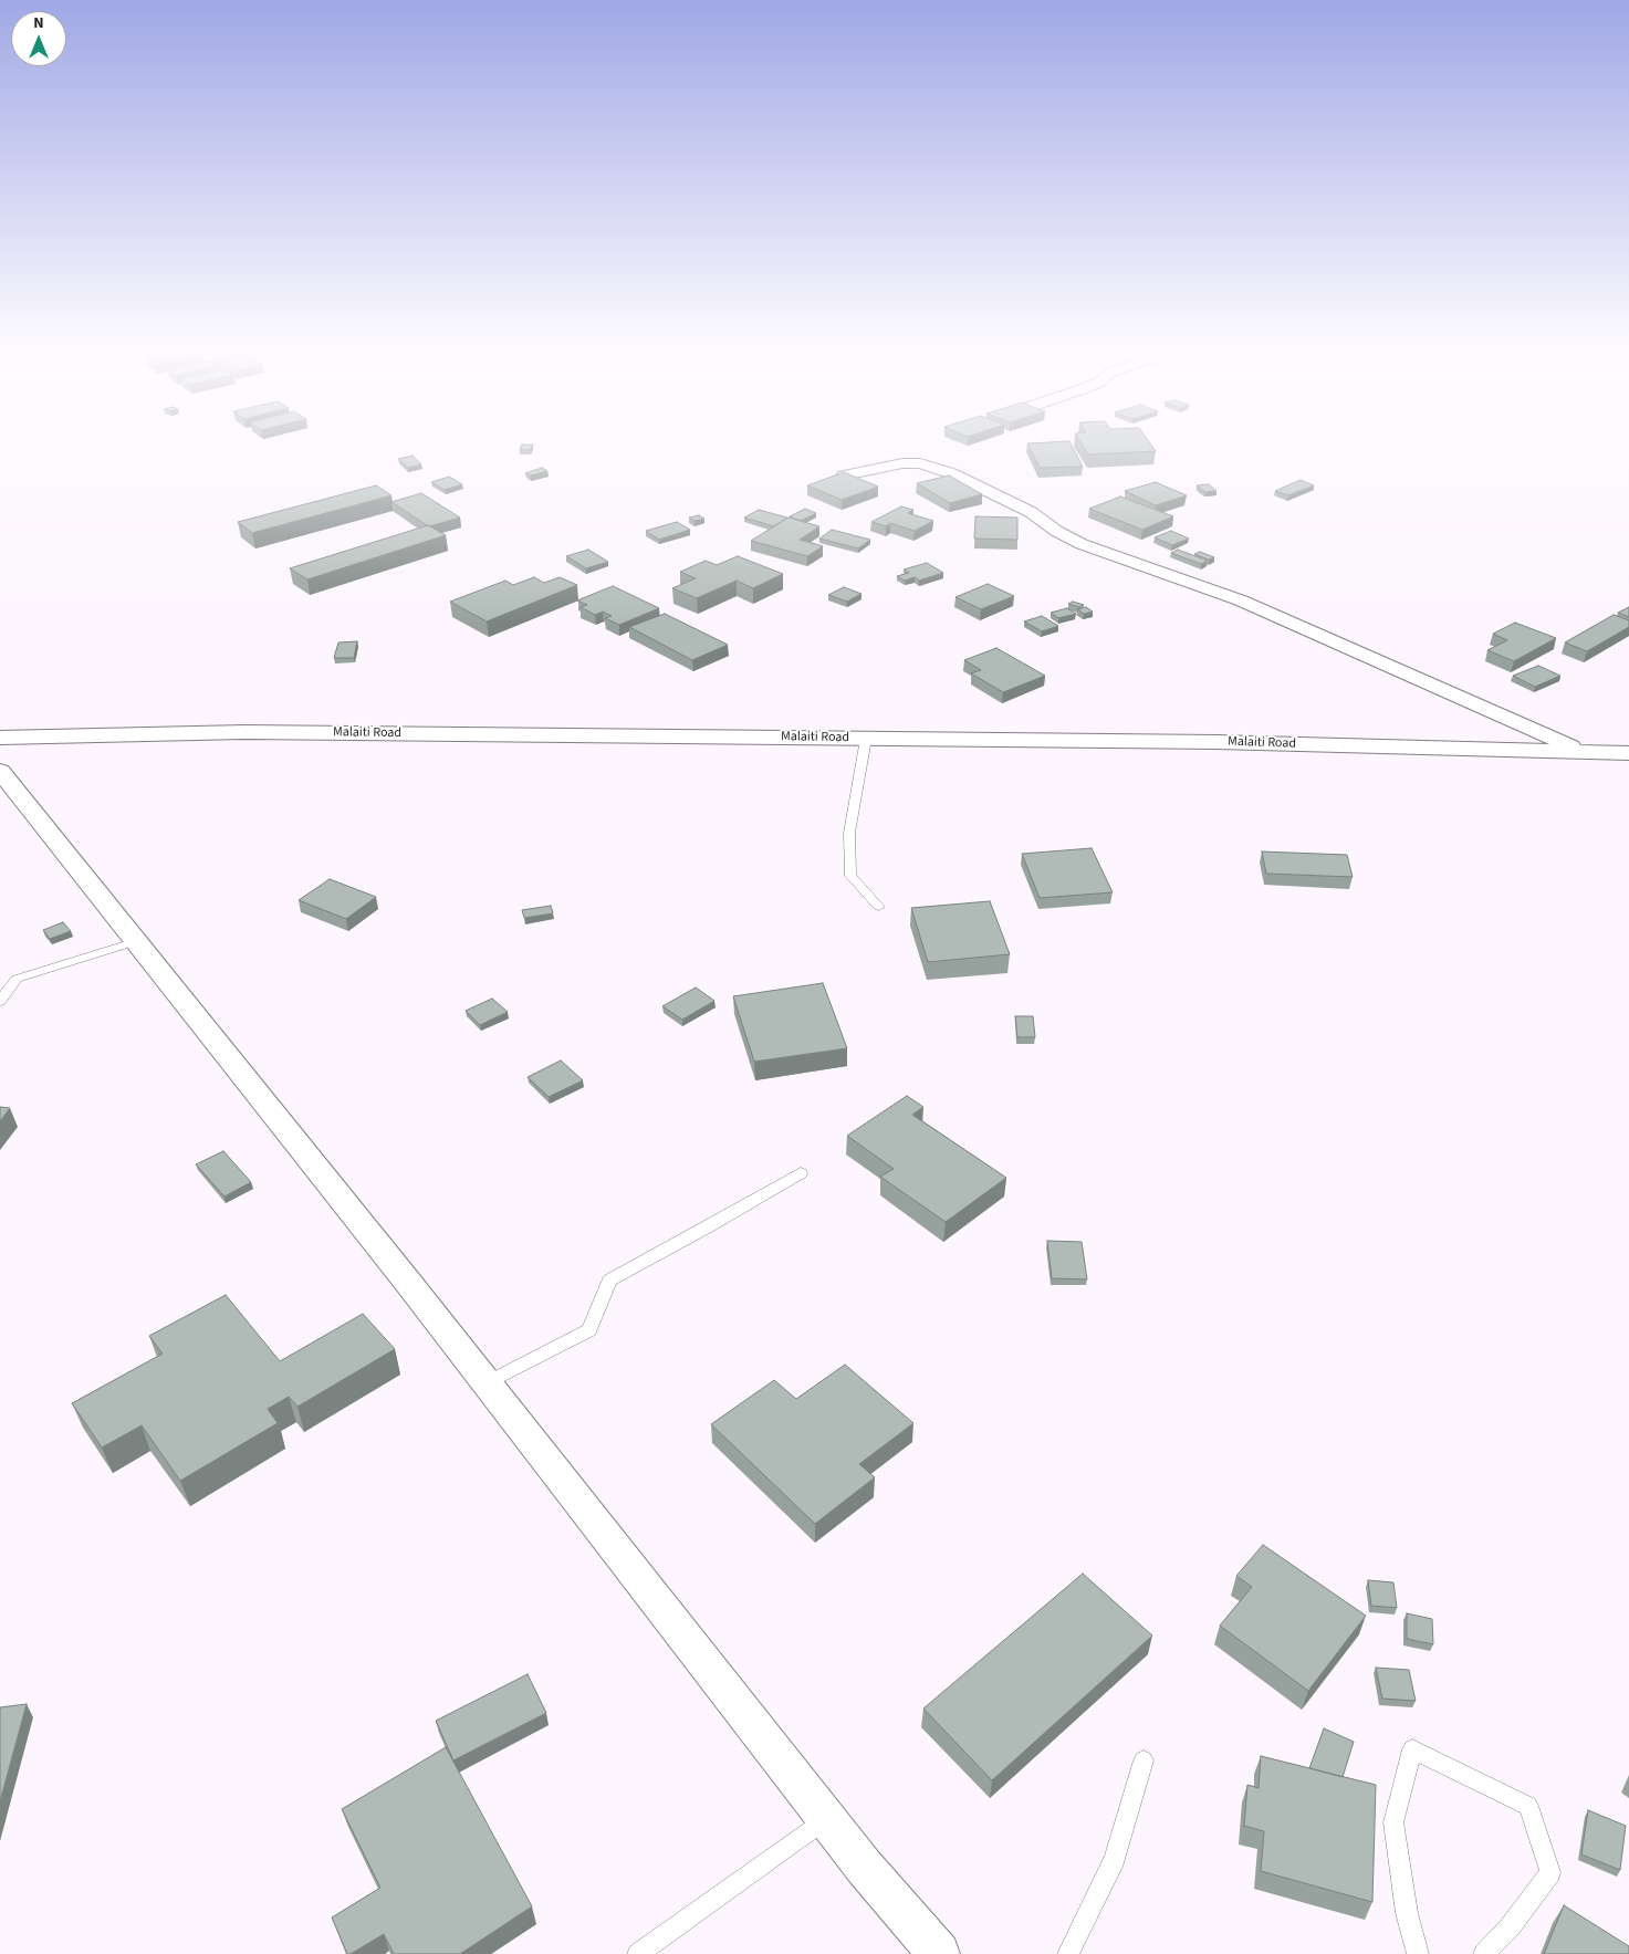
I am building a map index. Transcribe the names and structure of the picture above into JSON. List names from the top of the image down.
{
  "streets": {
    "street": ["Malaiti Road"]
  },
  "north": "top"
}
